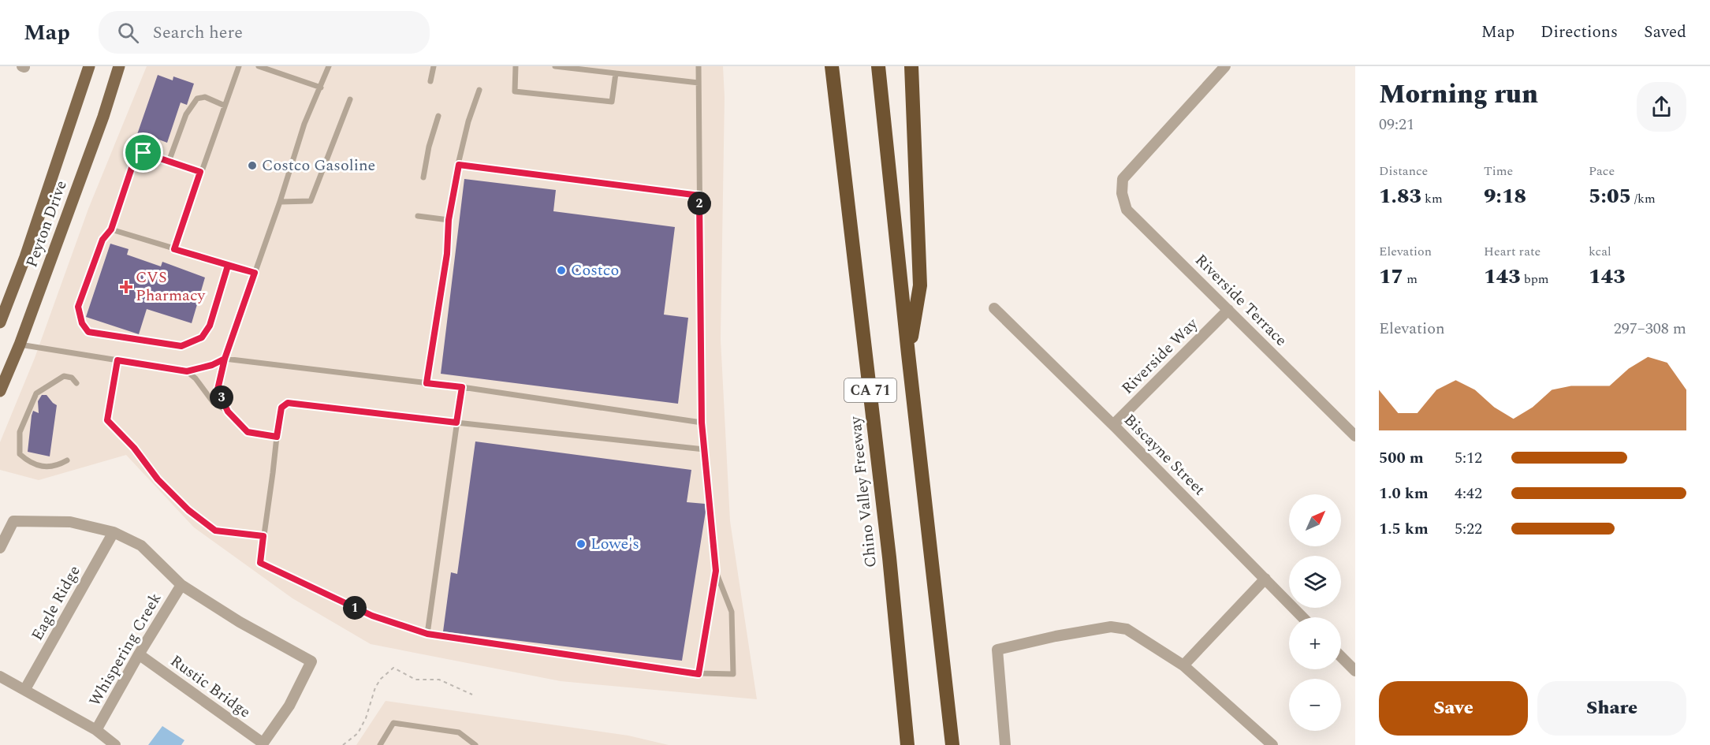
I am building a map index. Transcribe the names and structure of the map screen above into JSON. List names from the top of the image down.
{
  "streets": {
    "highway": ["CA 71", "Chino Valley Freeway"],
    "main road": ["Peyton Drive"],
    "street": [
      "Riverside Terrace",
      "Riverside Way",
      "Biscayne Street",
      "Eagle Ridge",
      "Whispering Creek",
      "Rustic Bridge"
    ]
  },
  "crossings": [
    ["Riverside Terrace", "Riverside Way"],
    ["Riverside Way", "Biscayne Street"],
    ["Whispering Creek", "Rustic Bridge"]
  ],
  "places": {
    "other": ["Costco Gasoline", "Costco", "Lowe's"],
    "health": ["CVS Pharmacy"]
  },
  "north": "top right",
  "page": {
    "header": "Map",
    "search": "Search here",
    "nav": ["Map", "Directions", "Saved"],
    "heading": ["Morning run", "09:21"],
    "stats": [
      ["Distance", "1.83 km"],
      ["Time", "9:18"],
      ["Pace", "5:05 /km"],
      ["Elevation", "17 m"],
      ["Heart rate", "143 bpm"],
      ["kcal", "143"]
    ],
    "pins": ["2", "3", "1"],
    "chart": ["Elevation", "297–308 m"],
    "list": [
      {
        "name": "500 m",
        "note": "5:12"
      },
      {
        "name": "1.0 km",
        "note": "4:42"
      },
      {
        "name": "1.5 km",
        "note": "5:22"
      }
    ],
    "map_buttons": ["+", "−"],
    "buttons": ["Save", "Share"]
  }
}
